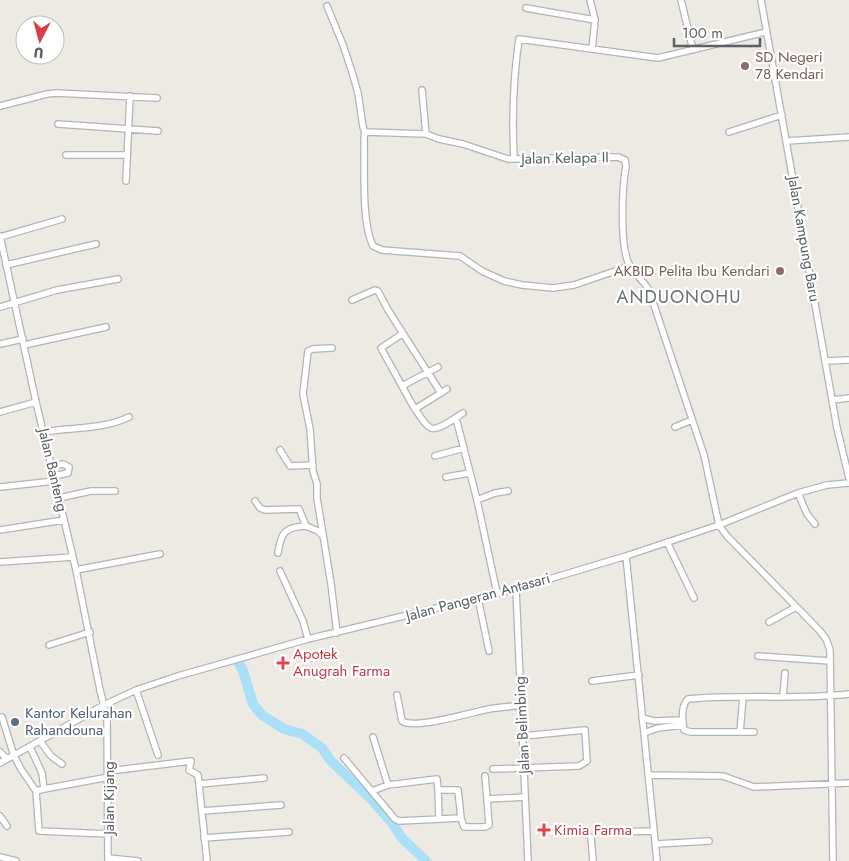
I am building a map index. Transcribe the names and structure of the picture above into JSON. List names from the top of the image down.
{
  "streets": {
    "street": [
      "Jalan Kelapa II",
      "Jalan Kampung Baru",
      "Jalan Banteng",
      "Jalan Pangeran Antasari",
      "Jalan Belimbing",
      "Jalan Kijang"
    ]
  },
  "crossings": [
    ["Jalan Kelapa II", "Jalan Pangeran Antasari"],
    ["Jalan Banteng", "Jalan Pangeran Antasari"],
    ["Jalan Banteng", "Jalan Kijang"],
    ["Jalan Pangeran Antasari", "Jalan Belimbing"],
    ["Jalan Pangeran Antasari", "Jalan Kijang"]
  ],
  "districts": ["ANDUONOHU"],
  "places": {
    "other": ["SD Negeri 78 Kendari", "AKBID Pelita Ibu Kendari", "Kantor Kelurahan Rahandouna"],
    "health": ["Apotek Anugrah Farma", "Kimia Farma"]
  },
  "scale_bar": "100 m",
  "north": "bottom"
}
